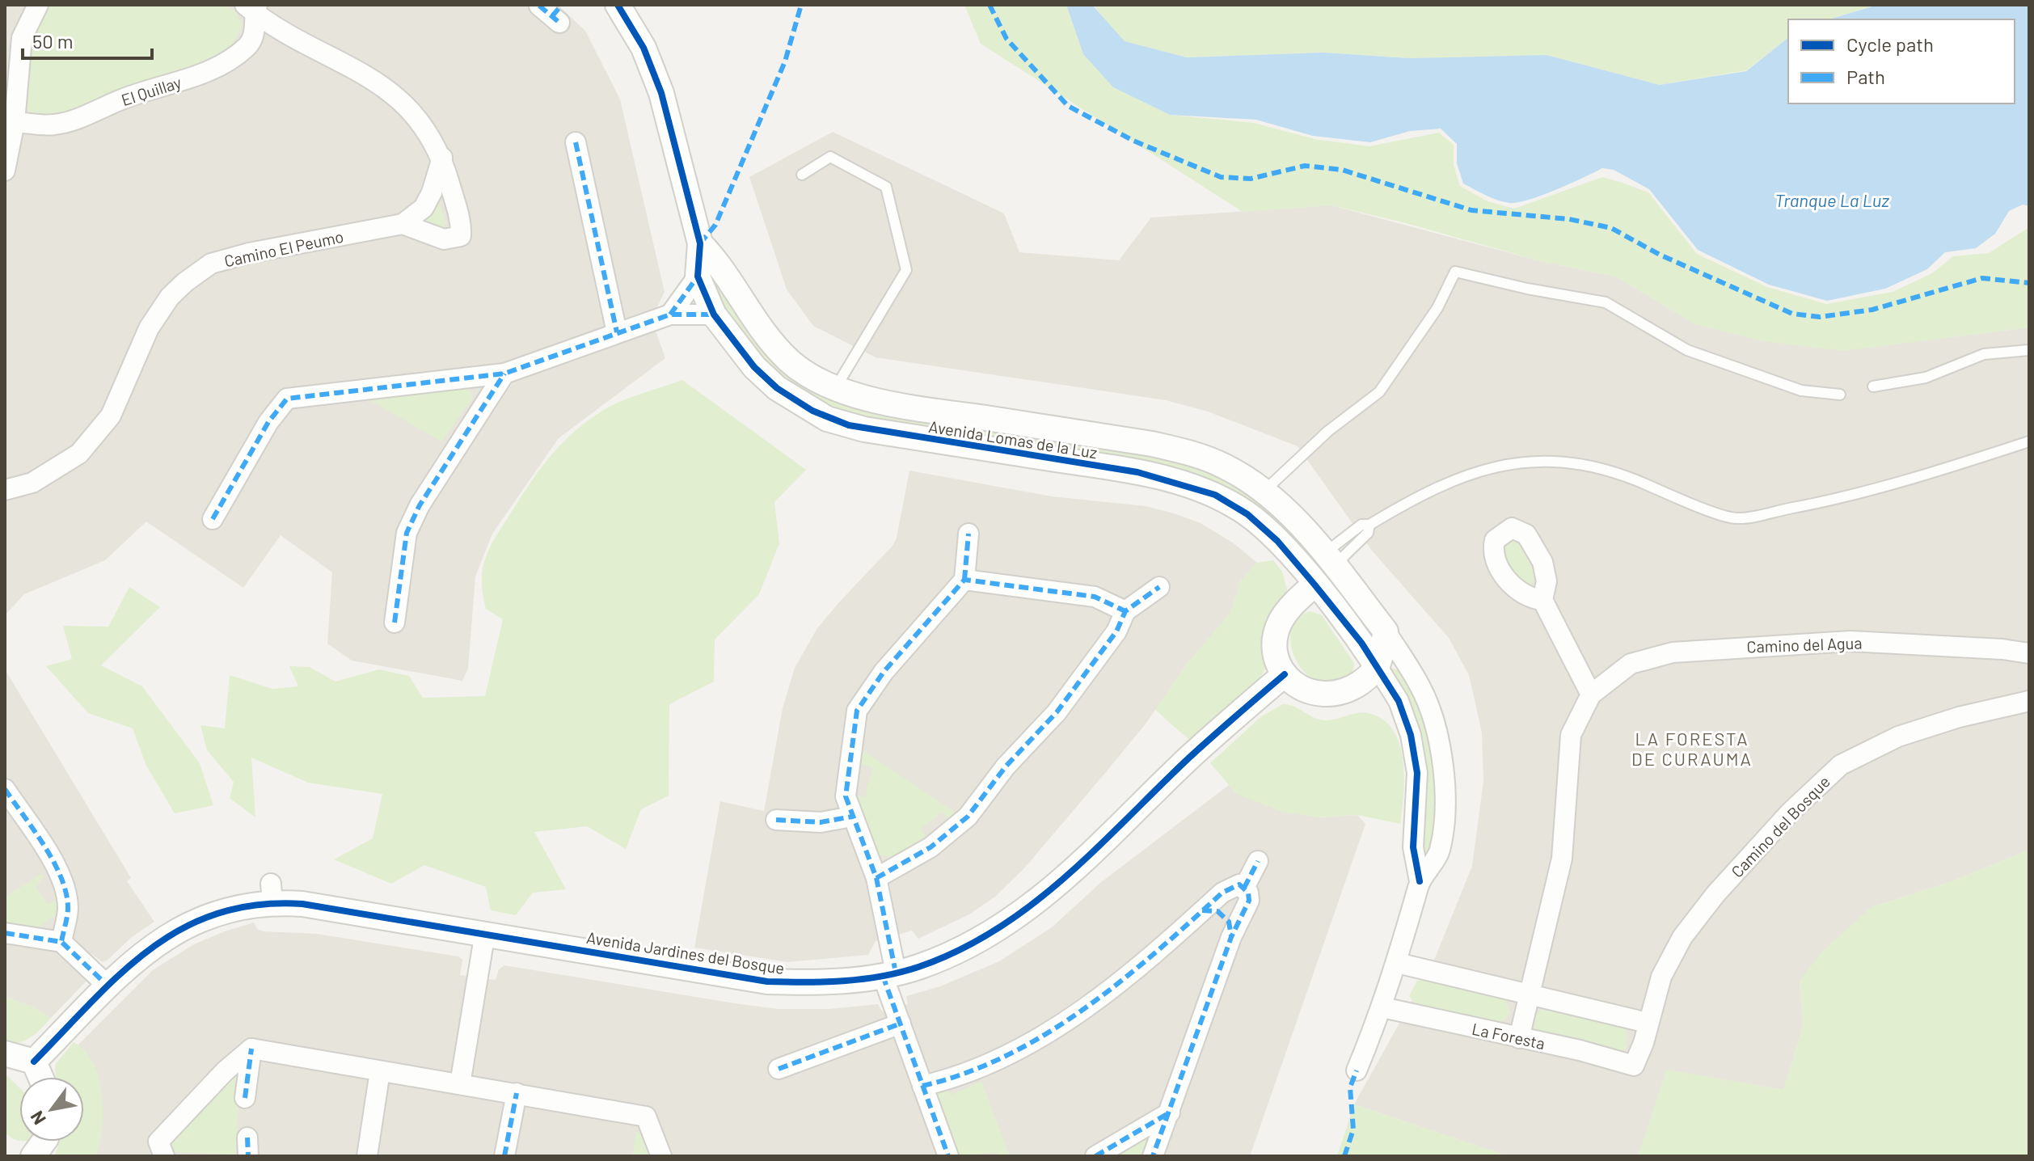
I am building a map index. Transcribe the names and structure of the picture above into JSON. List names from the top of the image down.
{
  "streets": {
    "street": [
      "El Quillay",
      "Camino El Peumo",
      "Avenida Lomas de la Luz",
      "Camino del Agua",
      "Camino del Bosque",
      "Avenida Jardines del Bosque",
      "La Foresta"
    ]
  },
  "crossings": [
    ["Avenida Lomas de la Luz", "La Foresta"],
    ["Camino del Agua", "La Foresta"],
    ["Camino del Bosque", "La Foresta"]
  ],
  "districts": ["LA FORESTA DE CURAUMA"],
  "water": ["Tranque La Luz"],
  "legend": ["Cycle path", "Path"],
  "scale_bar": "50 m",
  "north": "bottom left"
}
